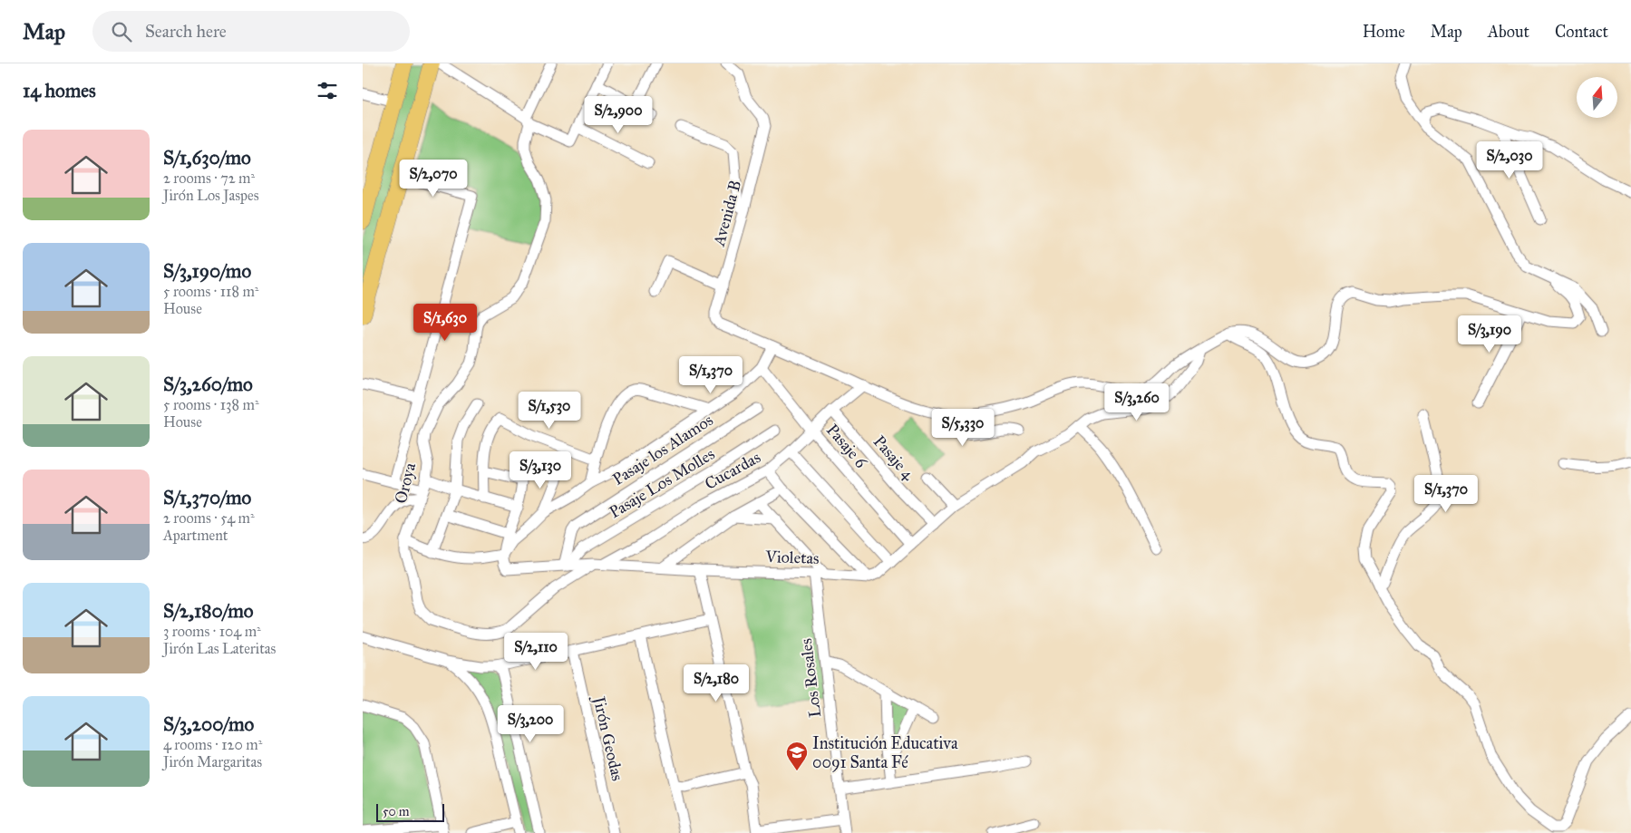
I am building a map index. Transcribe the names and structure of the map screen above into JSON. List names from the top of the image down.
{
  "streets": {
    "street": [
      "Avenida B",
      "Pasaje 6",
      "Pasaje los Alamos",
      "Pasaje 4",
      "Cucardas",
      "Oroya",
      "Pasaje Los Molles",
      "Violetas",
      "Los Rosales",
      "Jirón Geodas"
    ]
  },
  "crossings": [
    ["Pasaje 6", "Cucardas"],
    ["Pasaje los Alamos", "Pasaje Los Molles"],
    ["Pasaje los Alamos", "Violetas"],
    ["Pasaje 4", "Cucardas"],
    ["Cucardas", "Oroya"],
    ["Cucardas", "Violetas"],
    ["Oroya", "Violetas"],
    ["Pasaje Los Molles", "Violetas"],
    ["Violetas", "Los Rosales"]
  ],
  "places": {
    "school or university": ["Institución Educativa 0091 Santa Fé"]
  },
  "scale_bar": "50 m",
  "north": "top",
  "page": {
    "header": "Map",
    "search": "Search here",
    "nav": [
      "Home",
      "Map",
      "About",
      "Contact"
    ],
    "heading": "14 homes",
    "price": [
      "S/2,900",
      "S/2,030",
      "S/2,070",
      "S/1,630",
      "S/3,190",
      "S/1,370",
      "S/3,260",
      "S/1,530",
      "S/5,330",
      "S/3,130",
      "S/1,370",
      "S/2,110",
      "S/2,180",
      "S/3,200"
    ],
    "list": [
      {
        "name": "S/1,630/mo",
        "note": "2 rooms · 72 m² · Jirón Los Jaspes"
      },
      {
        "name": "S/3,190/mo",
        "note": "5 rooms · 118 m² · House"
      },
      {
        "name": "S/3,260/mo",
        "note": "5 rooms · 138 m² · House"
      },
      {
        "name": "S/1,370/mo",
        "note": "2 rooms · 54 m² · Apartment"
      },
      {
        "name": "S/2,180/mo",
        "note": "3 rooms · 104 m² · Jirón Las Lateritas"
      },
      {
        "name": "S/3,200/mo",
        "note": "4 rooms · 120 m² · Jirón Margaritas"
      }
    ],
    "scale": "50 m"
  }
}
